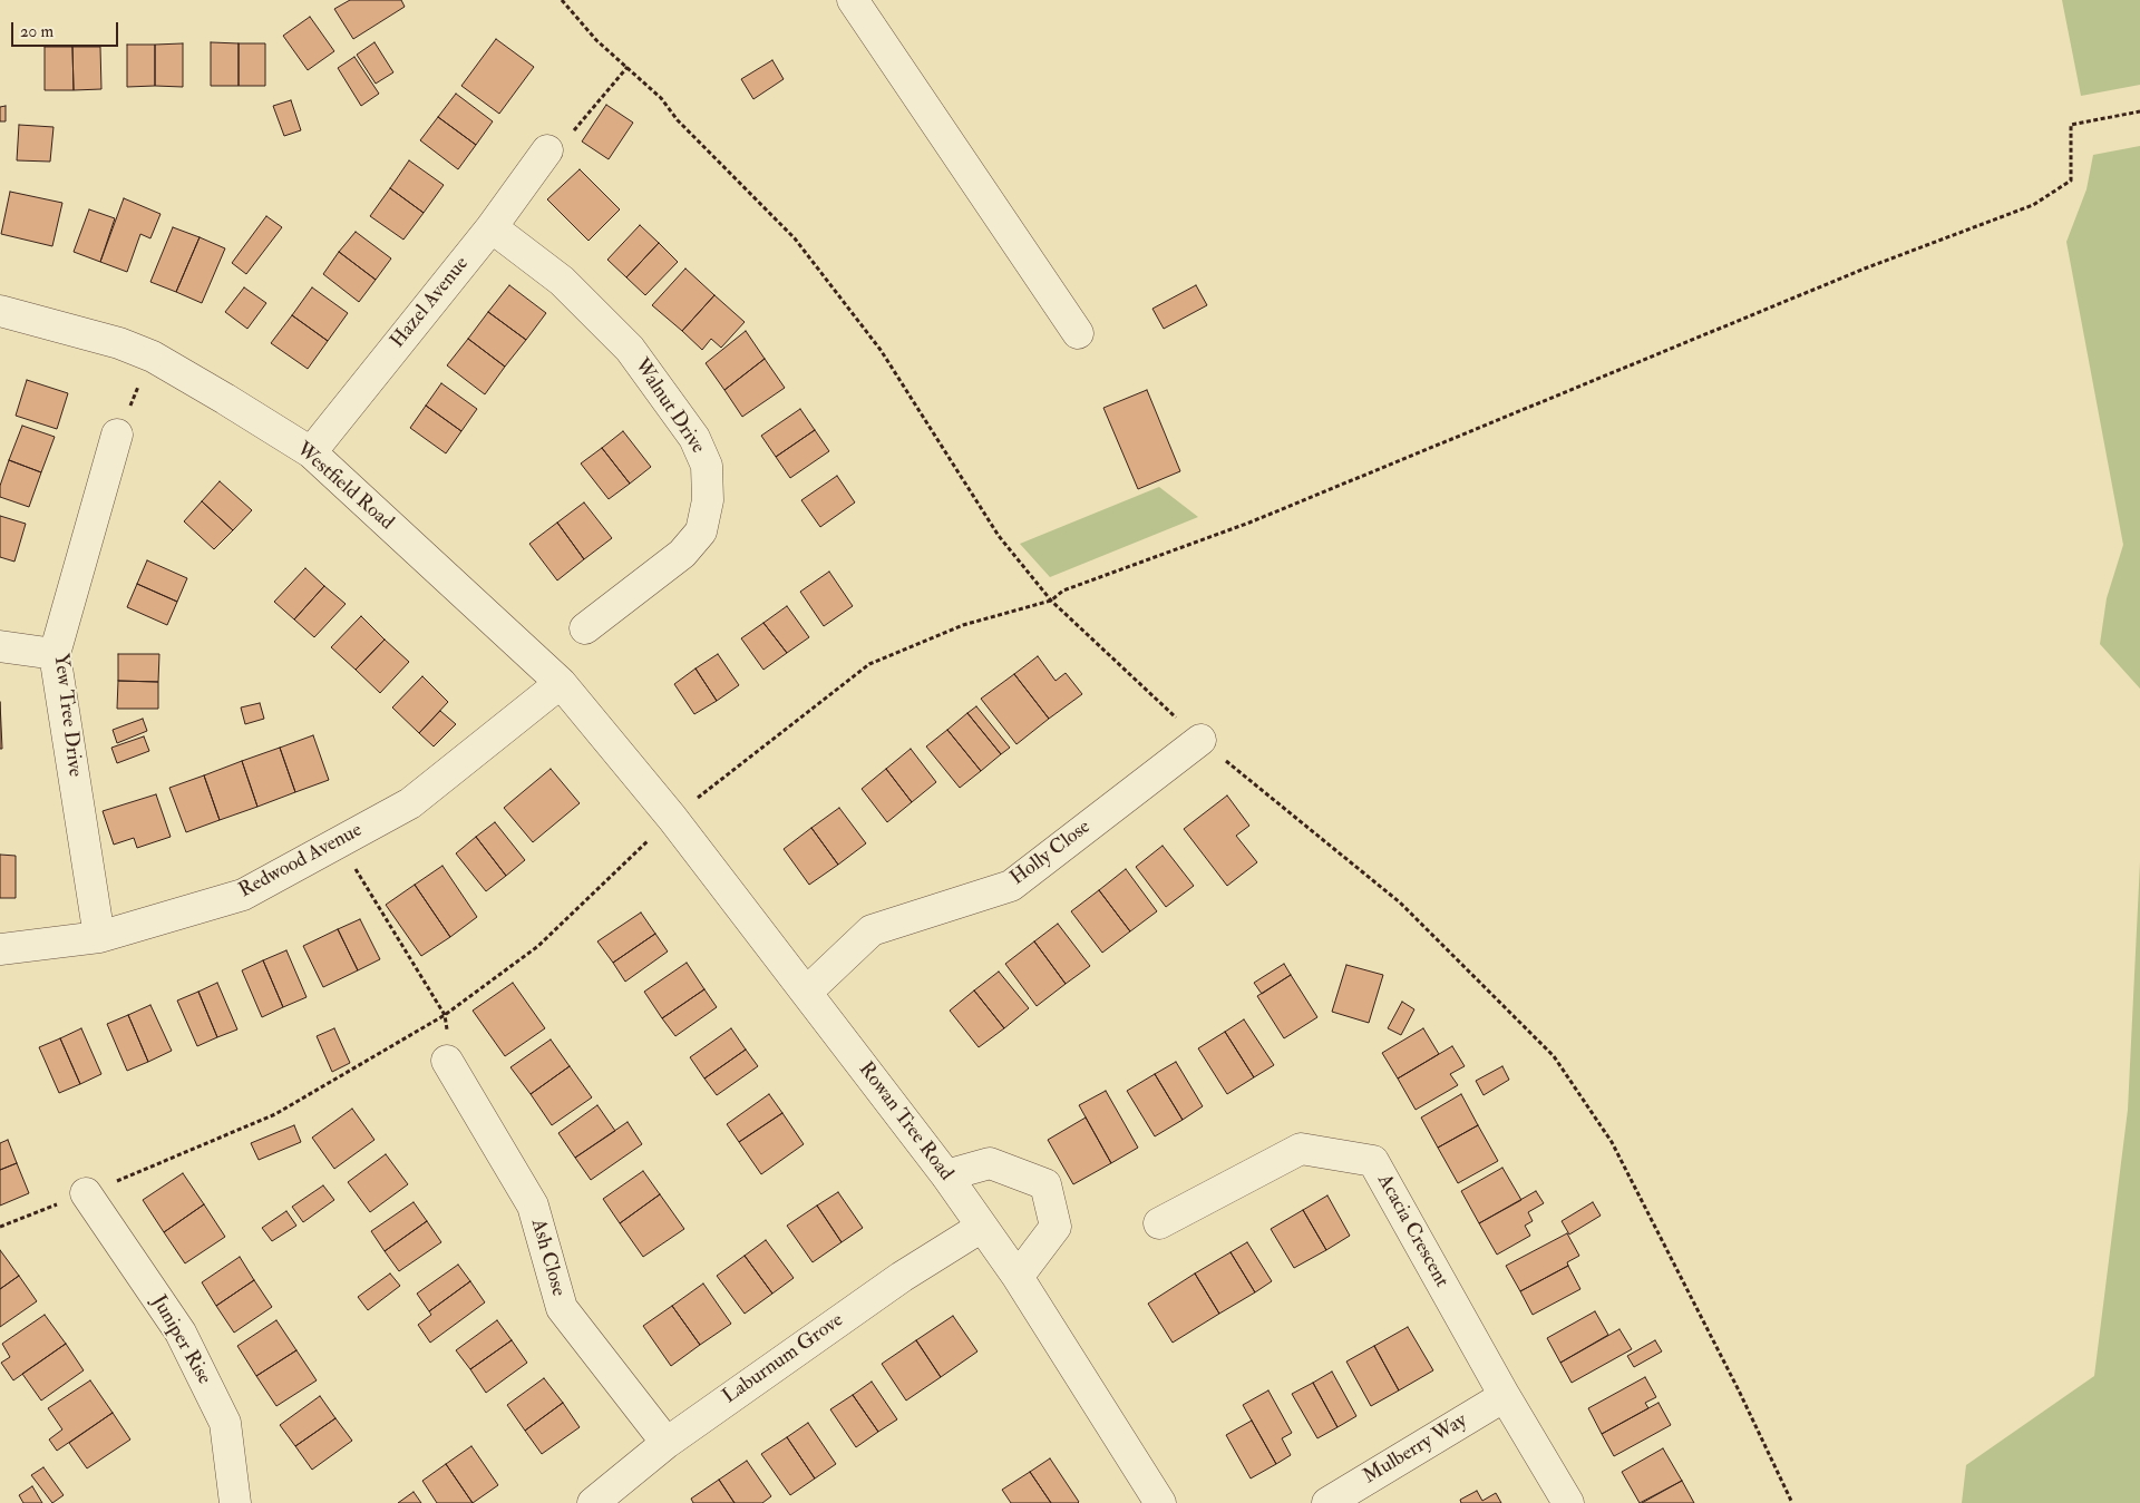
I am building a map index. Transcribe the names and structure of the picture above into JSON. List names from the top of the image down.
{
  "streets": {
    "street": [
      "Hazel Avenue",
      "Walnut Drive",
      "Westfield Road",
      "Yew Tree Drive",
      "Holly Close",
      "Redwood Avenue",
      "Rowan Tree Road",
      "Acacia Crescent",
      "Ash Close",
      "Juniper Rise",
      "Laburnum Grove",
      "Mulberry Way"
    ]
  },
  "crossings": [
    ["Hazel Avenue", "Walnut Drive"],
    ["Hazel Avenue", "Westfield Road"],
    ["Westfield Road", "Redwood Avenue"],
    ["Westfield Road", "Rowan Tree Road"],
    ["Yew Tree Drive", "Redwood Avenue"],
    ["Holly Close", "Rowan Tree Road"],
    ["Rowan Tree Road", "Laburnum Grove"],
    ["Acacia Crescent", "Mulberry Way"],
    ["Ash Close", "Laburnum Grove"]
  ],
  "scale_bar": "20 m"
}
